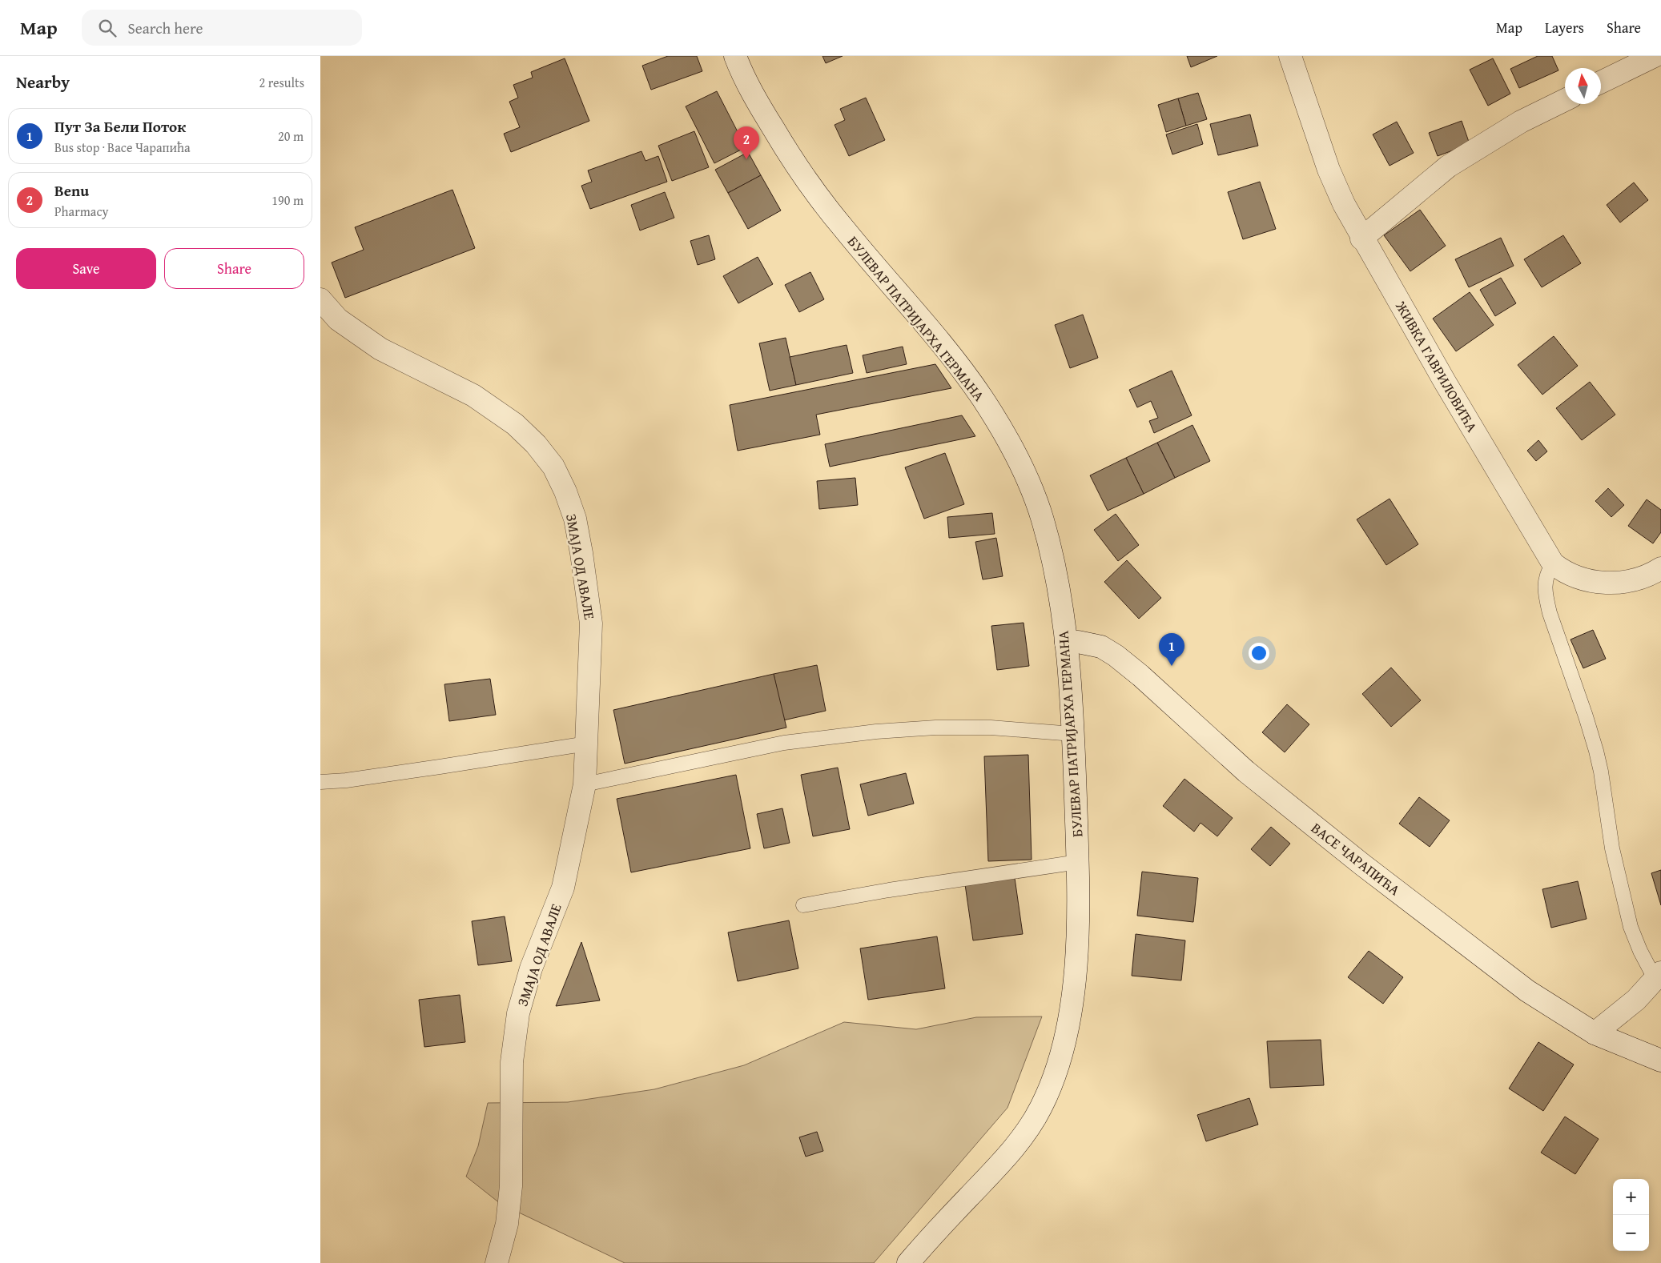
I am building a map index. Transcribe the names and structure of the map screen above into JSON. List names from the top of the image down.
{
  "streets": {
    "street": [
      "БУЛЕВАР ПАТРИЈАРХА ГЕРМАНА",
      "ЖИВКА ГАВРИЛОВИЋА",
      "ЗМАЈА ОД АВАЛЕ",
      "ВАСЕ ЧАРАПИЋА"
    ]
  },
  "crossings": [
    ["БУЛЕВАР ПАТРИЈАРХА ГЕРМАНА", "ВАСЕ ЧАРАПИЋА"]
  ],
  "north": "top",
  "page": {
    "header": "Map",
    "search": "Search here",
    "nav": ["Map", "Layers", "Share"],
    "heading": ["Nearby", "2 results"],
    "list": [
      {
        "mark": "1",
        "name": "Пут За Бели Поток",
        "note": "Bus stop · Васе Чарапића",
        "value": "20 m"
      },
      {
        "mark": "2",
        "name": "Benu",
        "note": "Pharmacy",
        "value": "190 m"
      }
    ],
    "pins": ["2", "1"],
    "buttons": ["Save", "Share"],
    "map_buttons": ["+", "−"]
  }
}
